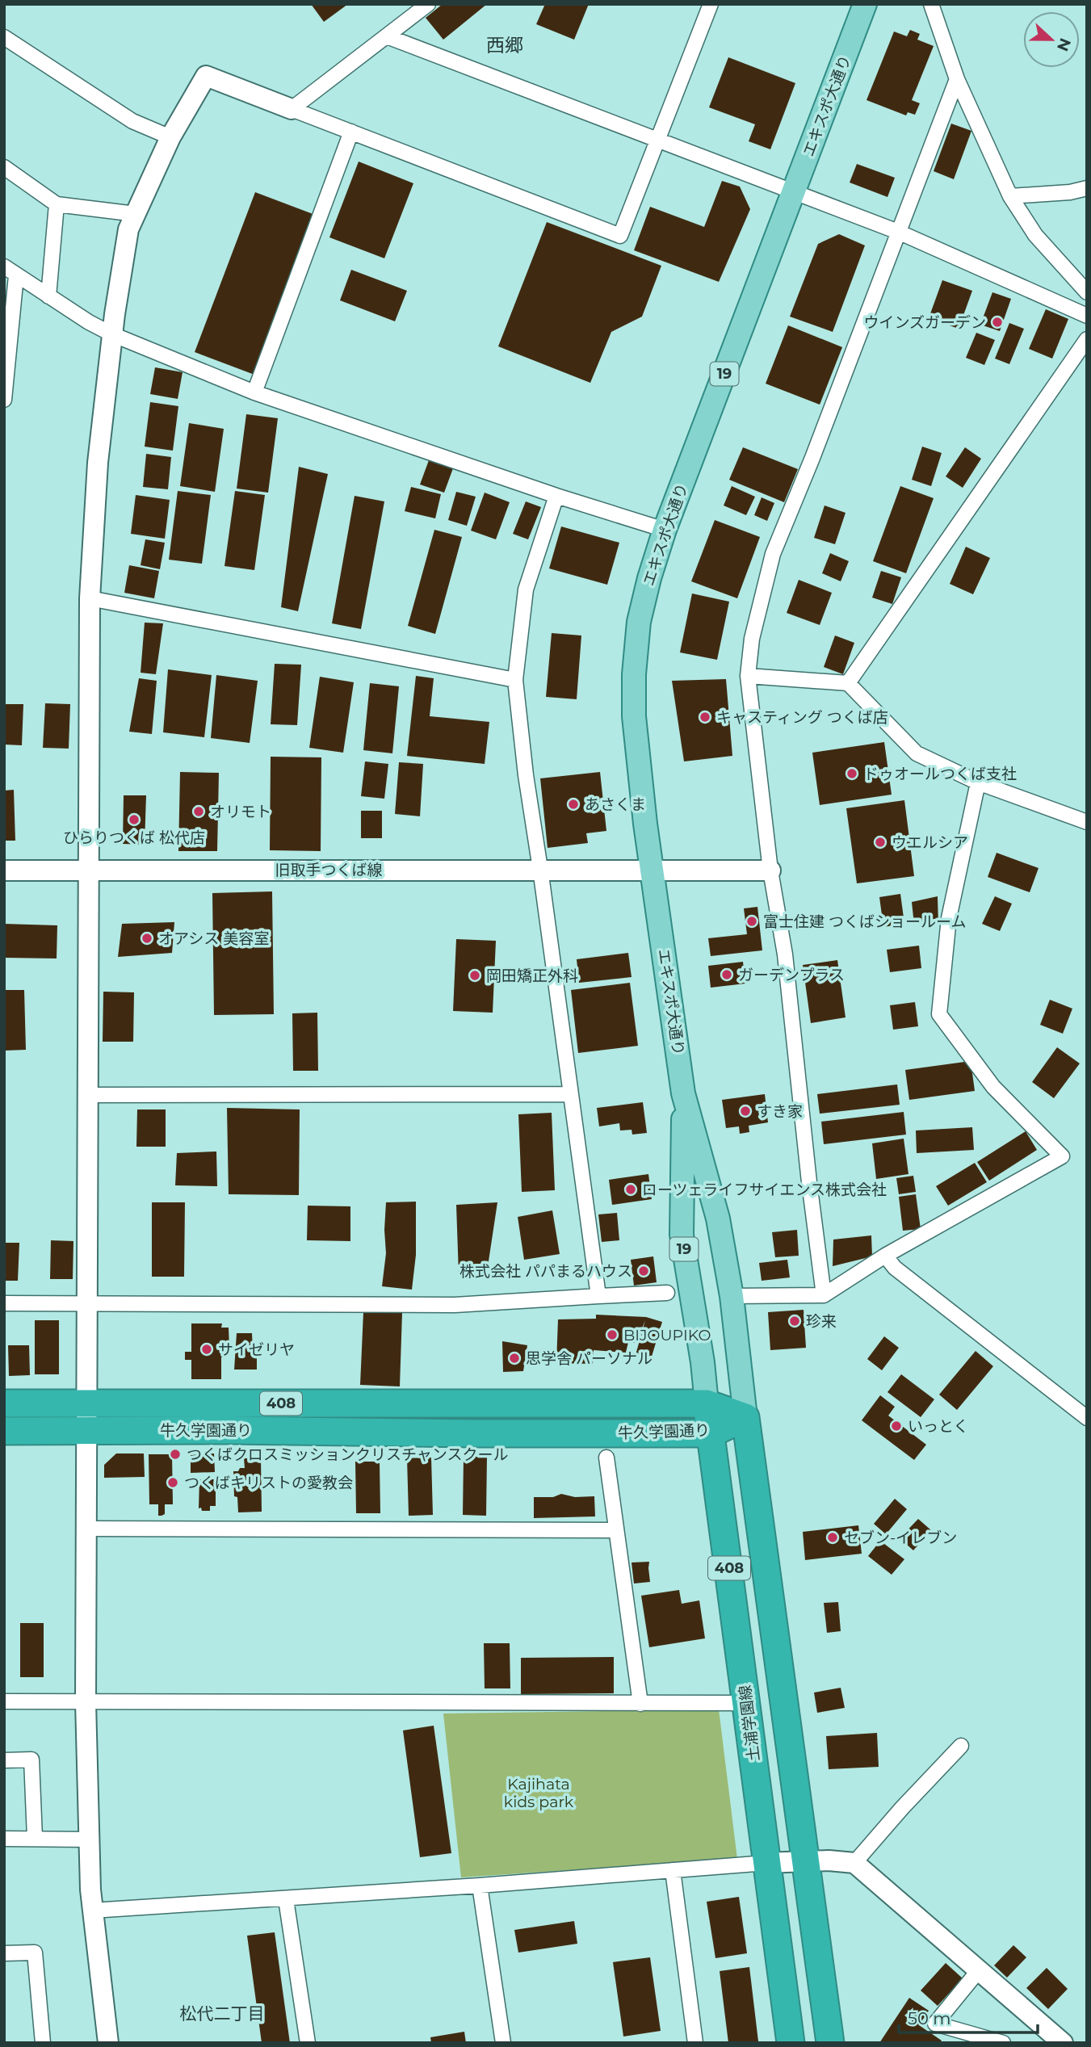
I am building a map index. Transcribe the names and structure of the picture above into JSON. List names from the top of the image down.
{
  "streets": {
    "highway": ["408", "牛久学園通り", "土浦学園線"],
    "main road": ["エキスポ大通り", "19"],
    "street": ["旧取手つくば線"]
  },
  "crossings": [
    ["エキスポ大通り", "旧取手つくば線"],
    ["エキスポ大通り", "408"],
    ["エキスポ大通り", "牛久学園通り"],
    ["エキスポ大通り", "土浦学園線"],
    ["408", "牛久学園通り"],
    ["牛久学園通り", "土浦学園線"]
  ],
  "districts": ["西郷", "松代二丁目"],
  "parks": ["Kajihata kids park"],
  "places": [
    "ウインズガーデン",
    "キャスティング つくば店",
    "ドゥオールつくば支社",
    "あさくま",
    "オリモト",
    "ひらりつくば 松代店",
    "ウエルシア",
    "富士住建 つくばショールーム",
    "オアシス 美容室",
    "ガーデンプラス",
    "岡田矯正外科",
    "すき家",
    "ローツェライフサイエンス株式会社",
    "株式会社 パパまるハウス",
    "珍来",
    "BIJOUPIKO",
    "サイゼリヤ",
    "思学舎 パーソナル",
    "いっとく",
    "つくばクロスミッションクリスチャンスクール",
    "つくばキリストの愛教会",
    "セブン-イレブン"
  ],
  "scale_bar": "50 m",
  "north": "right"
}
